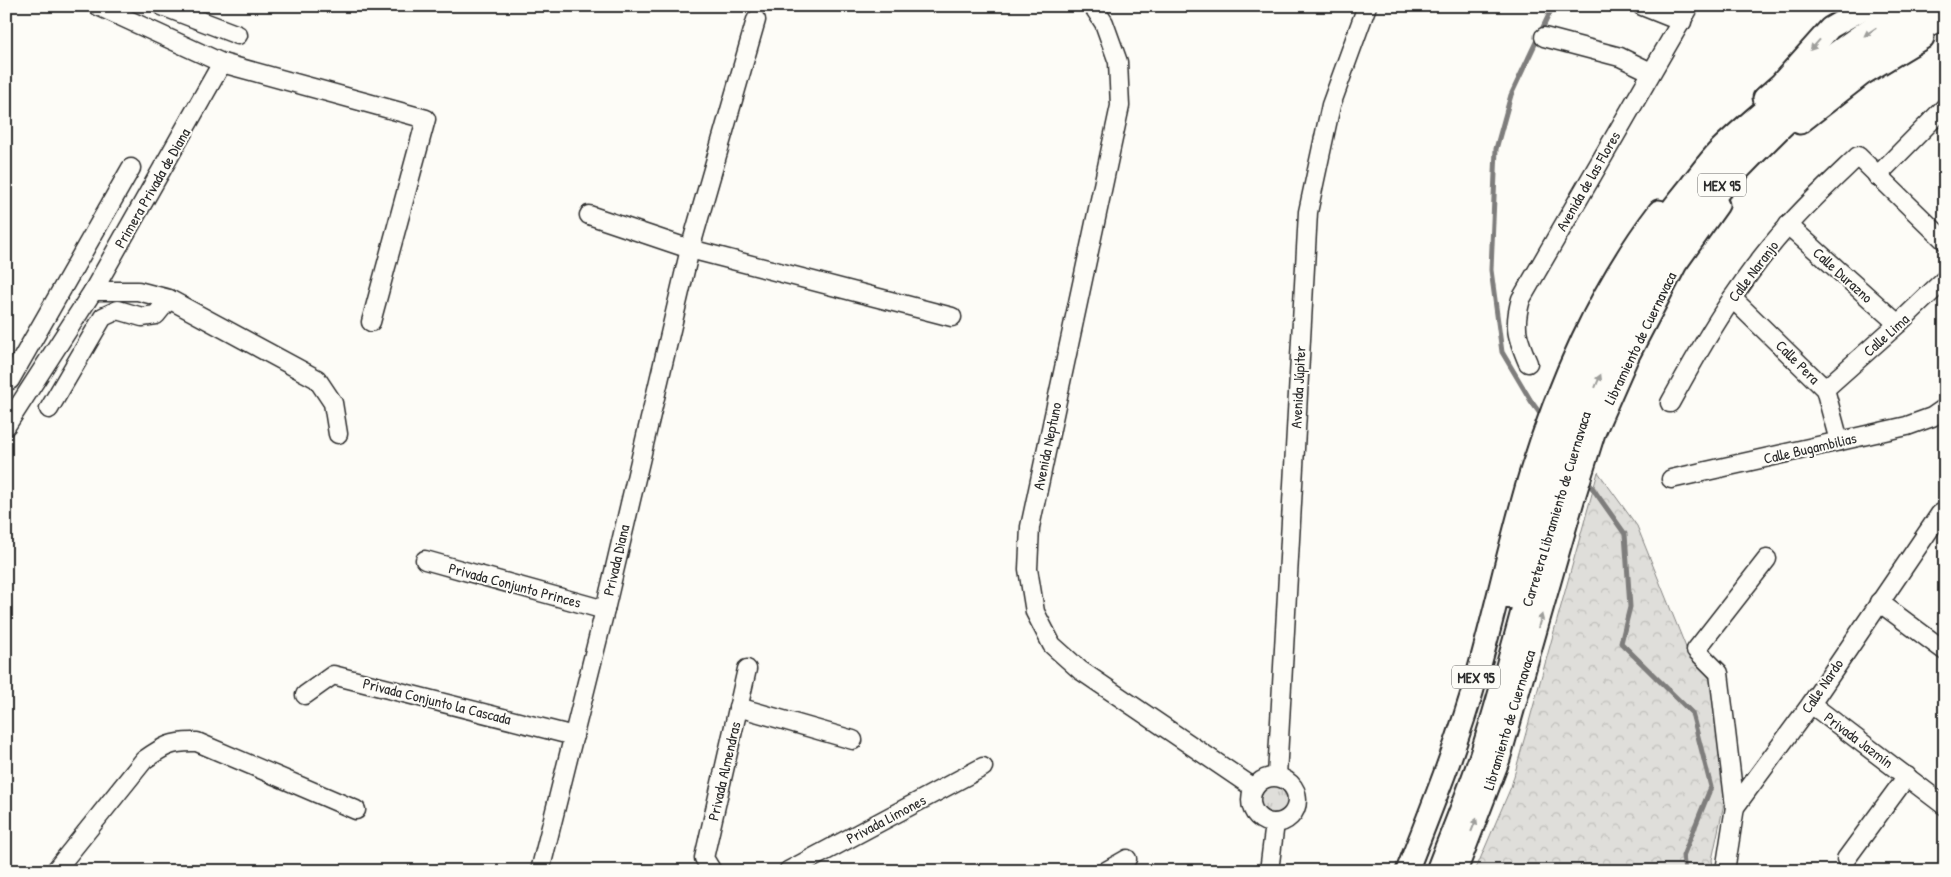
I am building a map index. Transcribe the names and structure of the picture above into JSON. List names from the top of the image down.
{
  "streets": {
    "highway": ["MEX 95", "Carretera Libramiento de Cuernavaca"],
    "main road": ["Libramiento de Cuernavaca"],
    "street": [
      "Avenida de las Flores",
      "Primera Privada de Diana",
      "Calle Naranjo",
      "Calle Durazno",
      "Calle Lima",
      "Calle Pera",
      "Avenida Júpiter",
      "Avenida Neptuno",
      "Calle Bugambilias",
      "Privada Diana",
      "Privada Conjunto Princes",
      "Calle Nardo",
      "Privada Conjunto la Cascada",
      "Privada Jazmín",
      "Privada Almendras",
      "Privada Limones"
    ]
  },
  "crossings": [
    ["MEX 95", "Libramiento de Cuernavaca"],
    ["MEX 95", "Carretera Libramiento de Cuernavaca"],
    ["Calle Naranjo", "Calle Durazno"],
    ["Calle Naranjo", "Calle Pera"],
    ["Calle Durazno", "Calle Lima"],
    ["Calle Lima", "Calle Pera"],
    ["Libramiento de Cuernavaca", "Carretera Libramiento de Cuernavaca"],
    ["Calle Pera", "Calle Bugambilias"],
    ["Avenida Júpiter", "Avenida Neptuno"],
    ["Privada Diana", "Privada Conjunto Princes"],
    ["Privada Diana", "Privada Conjunto la Cascada"],
    ["Calle Nardo", "Privada Jazmín"]
  ]
}
